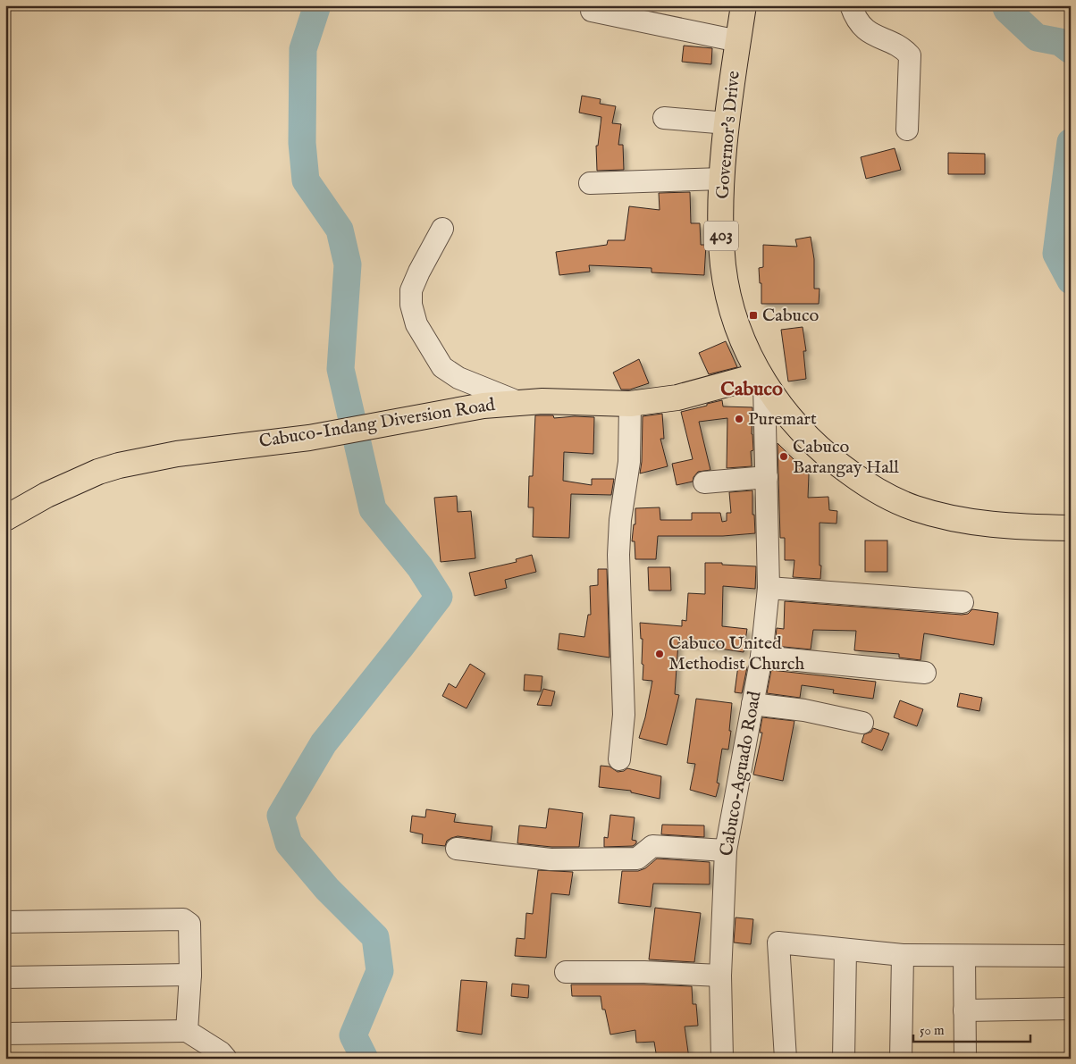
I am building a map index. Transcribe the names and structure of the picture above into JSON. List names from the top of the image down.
{
  "streets": {
    "main road": ["Governor's Drive", "403", "Cabuco-Indang Diversion Road"],
    "street": ["Cabuco-Aguado Road"]
  },
  "crossings": [
    ["Governor's Drive", "Cabuco-Indang Diversion Road"],
    ["Governor's Drive", "Cabuco-Aguado Road"],
    ["Cabuco-Indang Diversion Road", "Cabuco-Aguado Road"]
  ],
  "districts": ["Cabuco"],
  "places": {
    "transit": ["Cabuco"],
    "other": ["Puremart", "Cabuco Barangay Hall", "Cabuco United Methodist Church"]
  },
  "scale_bar": "50 m"
}
